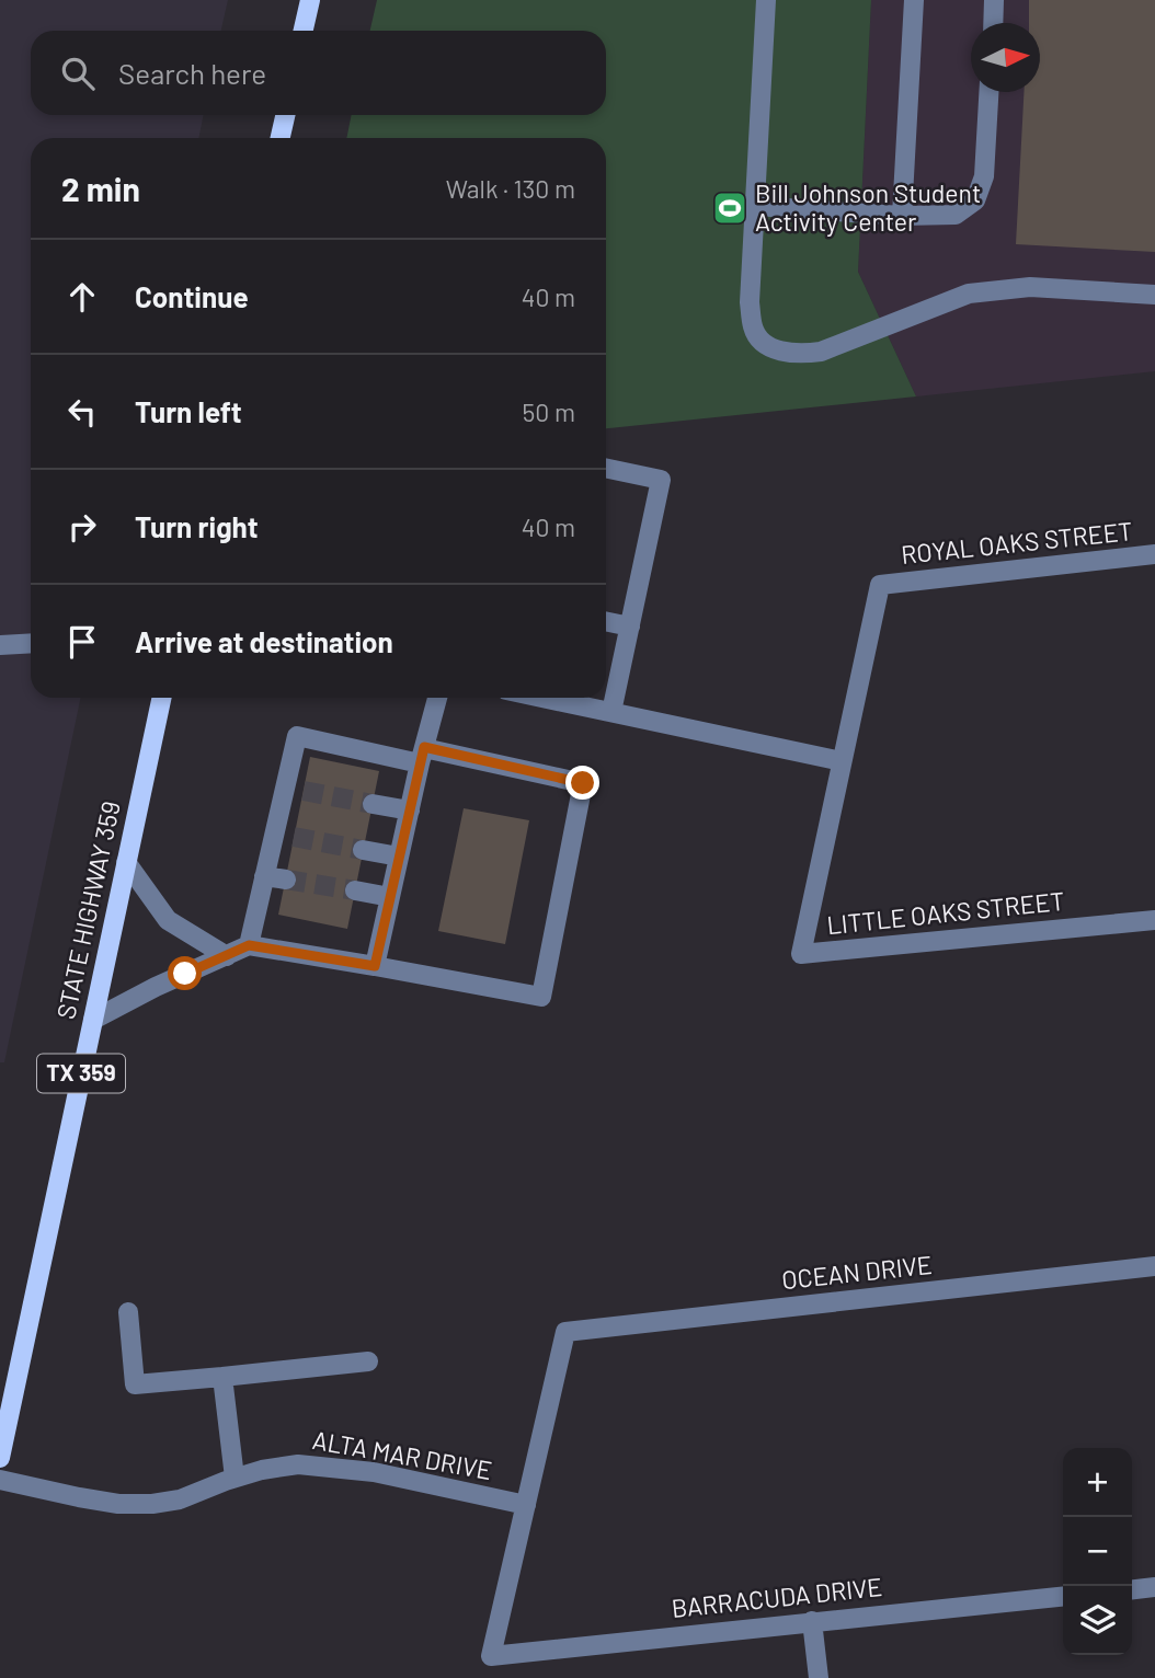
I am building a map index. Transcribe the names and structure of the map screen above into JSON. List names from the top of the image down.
{
  "streets": {
    "main road": ["STATE HIGHWAY 359", "TX 359"],
    "street": [
      "ROYAL OAKS STREET",
      "LITTLE OAKS STREET",
      "OCEAN DRIVE",
      "ALTA MAR DRIVE",
      "BARRACUDA DRIVE"
    ]
  },
  "crossings": [
    ["ROYAL OAKS STREET", "LITTLE OAKS STREET"],
    ["OCEAN DRIVE", "ALTA MAR DRIVE"],
    ["OCEAN DRIVE", "BARRACUDA DRIVE"],
    ["ALTA MAR DRIVE", "BARRACUDA DRIVE"]
  ],
  "places": {
    "sports": ["Bill Johnson Student Activity Center"]
  },
  "north": "right",
  "page": {
    "search": "Search here",
    "heading": ["2 min", "Walk · 130 m"],
    "list": [
      ["Continue", "40 m"],
      ["Turn left", "50 m"],
      ["Turn right", "40 m"],
      "Arrive at destination"
    ],
    "map_buttons": ["+", "−"]
  }
}
